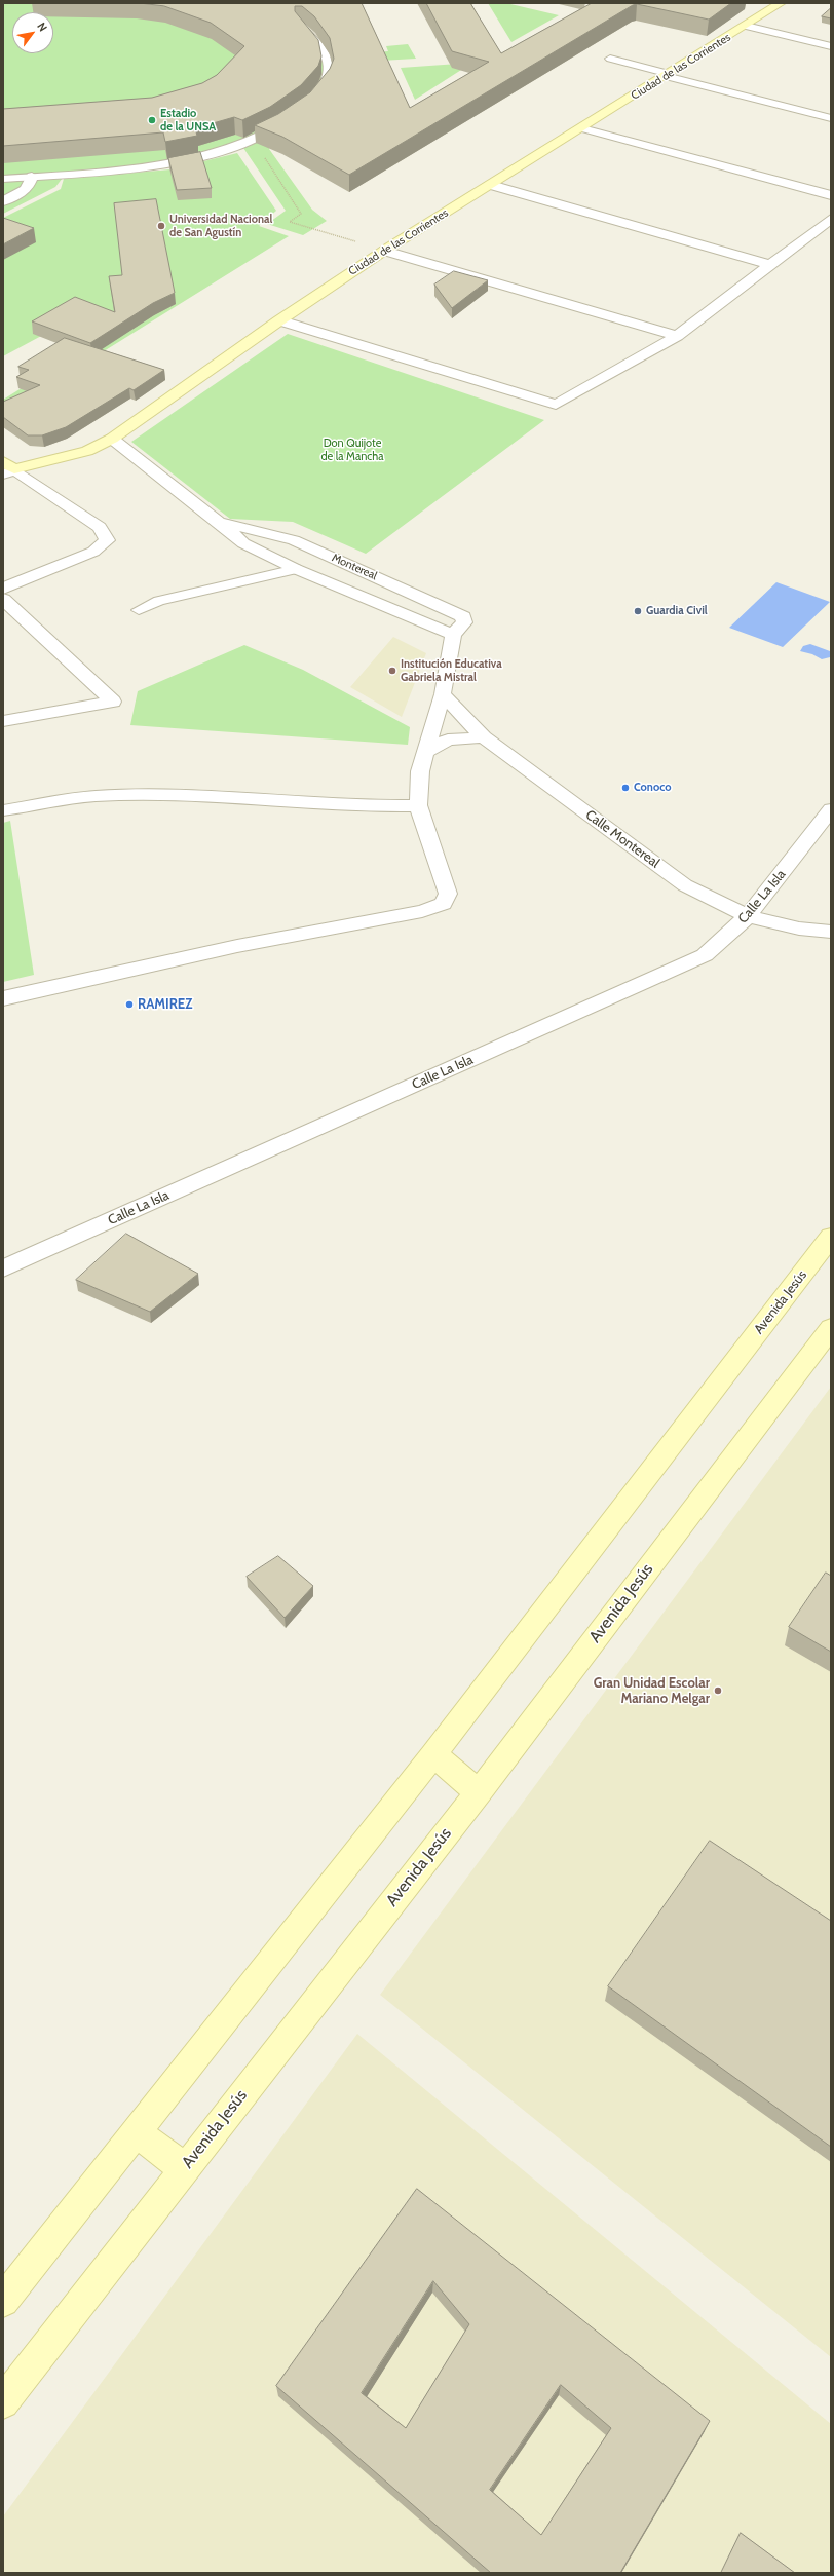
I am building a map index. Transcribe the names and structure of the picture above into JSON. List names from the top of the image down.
{
  "streets": {
    "main road": ["Ciudad de las Corrientes", "Avenida Jesús"],
    "street": ["Montereal", "Calle Montereal", "Calle La Isla"]
  },
  "crossings": [
    ["Ciudad de las Corrientes", "Montereal"],
    ["Montereal", "Calle Montereal"],
    ["Calle Montereal", "Calle La Isla"]
  ],
  "parks": ["Don Quijote de la Mancha"],
  "places": [
    "Estadio de la UNSA",
    "Universidad Nacional de San Agustín",
    "Guardia Civil",
    "Institución Educativa Gabriela Mistral",
    "Conoco",
    "RAMIREZ",
    "Gran Unidad Escolar Mariano Melgar"
  ],
  "north": "top right"
}
